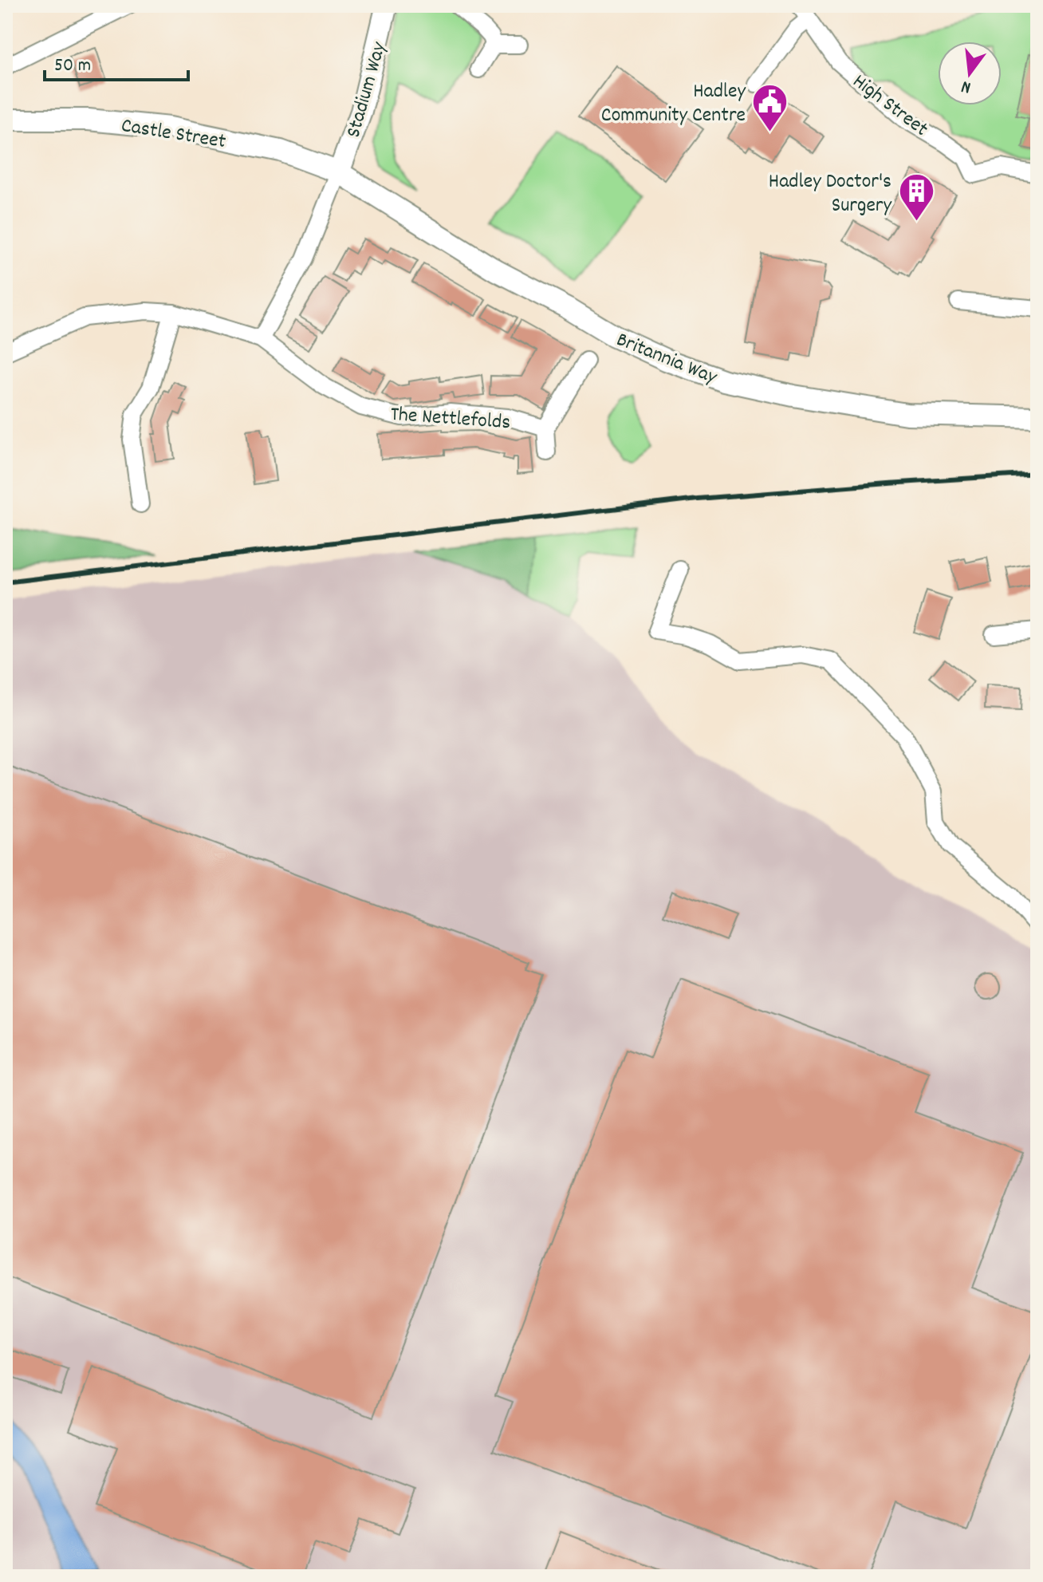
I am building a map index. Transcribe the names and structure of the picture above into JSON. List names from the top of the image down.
{
  "streets": {
    "street": [
      "Stadium Way",
      "High Street",
      "Castle Street",
      "Britannia Way",
      "The Nettlefolds"
    ]
  },
  "crossings": [
    ["Stadium Way", "Castle Street"],
    ["Stadium Way", "Britannia Way"],
    ["Castle Street", "Britannia Way"]
  ],
  "places": {
    "public building": ["Hadley Community Centre"],
    "building": ["Hadley Doctor's Surgery"]
  },
  "scale_bar": "50 m",
  "north": "bottom"
}
